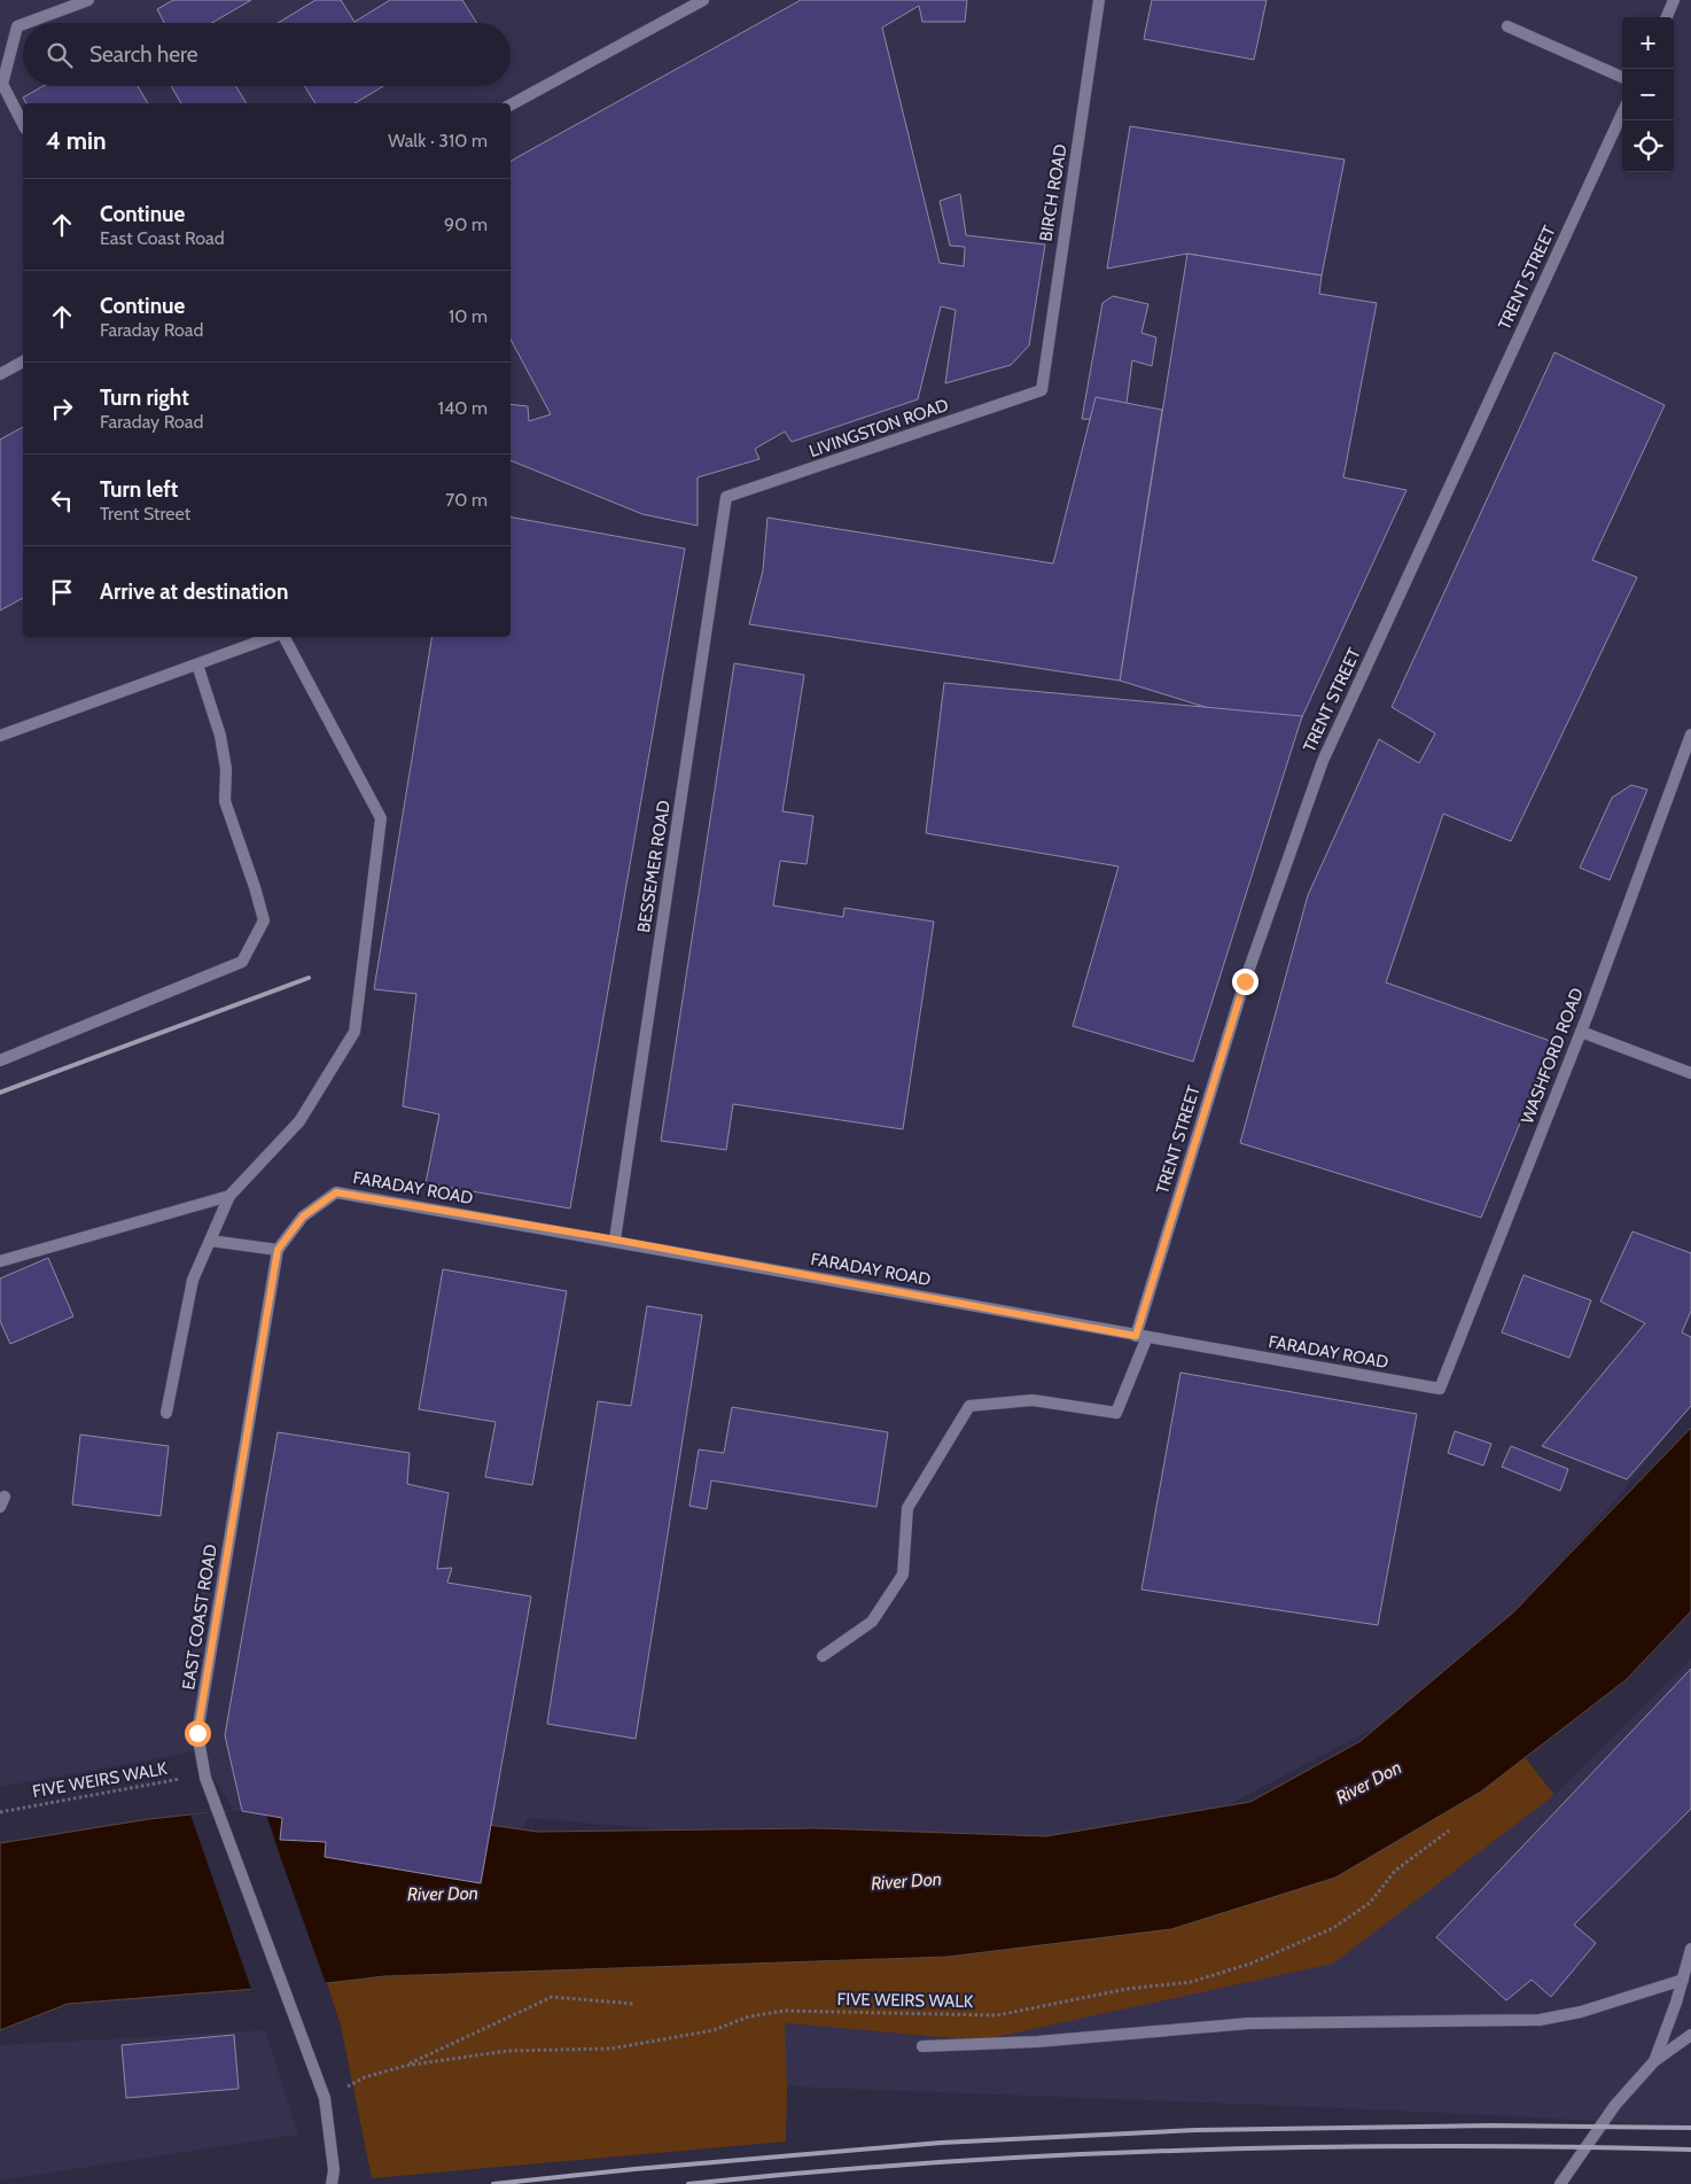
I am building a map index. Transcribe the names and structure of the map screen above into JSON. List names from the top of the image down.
{
  "streets": {
    "street": [
      "BIRCH ROAD",
      "TRENT STREET",
      "LIVINGSTON ROAD",
      "BESSEMER ROAD",
      "WASHFORD ROAD",
      "FARADAY ROAD",
      "EAST COAST ROAD"
    ],
    "path": ["FIVE WEIRS WALK"]
  },
  "crossings": [
    ["BIRCH ROAD", "LIVINGSTON ROAD"],
    ["TRENT STREET", "FARADAY ROAD"],
    ["LIVINGSTON ROAD", "BESSEMER ROAD"],
    ["BESSEMER ROAD", "FARADAY ROAD"],
    ["WASHFORD ROAD", "FARADAY ROAD"],
    ["FARADAY ROAD", "EAST COAST ROAD"],
    ["EAST COAST ROAD", "FIVE WEIRS WALK"]
  ],
  "water": ["River Don"],
  "page": {
    "map_buttons": ["+", "−"],
    "search": "Search here",
    "heading": ["4 min", "Walk · 310 m"],
    "list": [
      ["Continue", "East Coast Road", "90 m"],
      ["Continue", "Faraday Road", "10 m"],
      ["Turn right", "Faraday Road", "140 m"],
      ["Turn left", "Trent Street", "70 m"],
      "Arrive at destination"
    ]
  }
}
